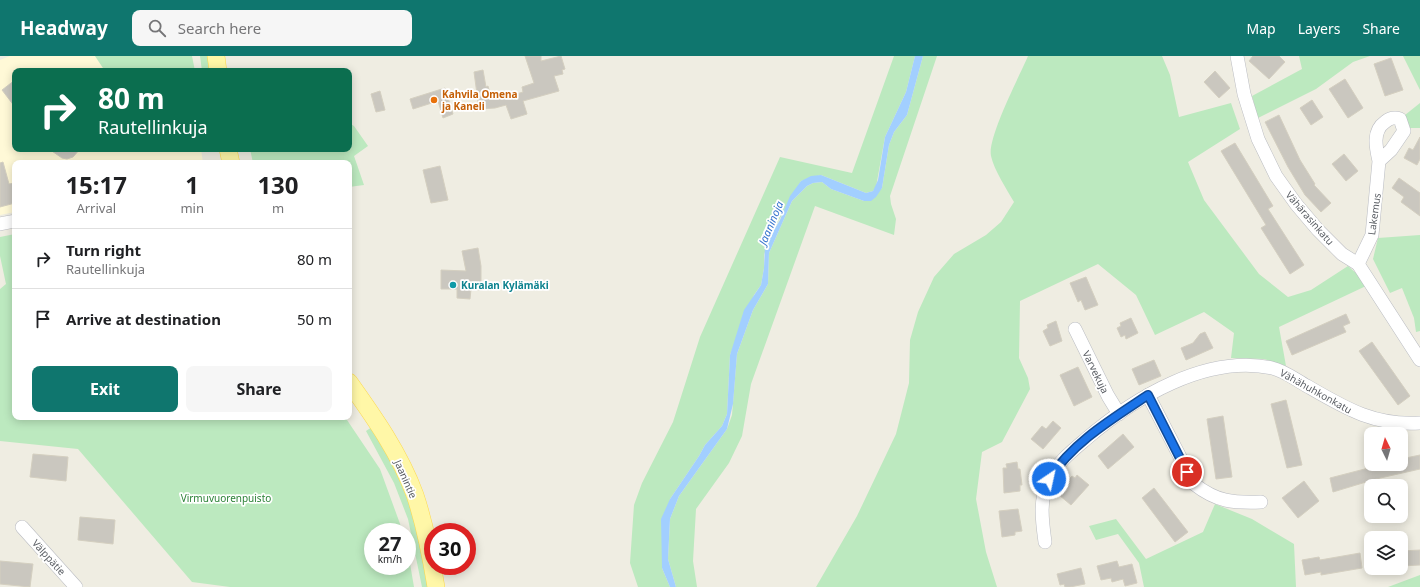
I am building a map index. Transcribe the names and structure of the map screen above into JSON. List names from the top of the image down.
{
  "streets": {
    "main road": ["Jaanintie"],
    "street": [
      "Lakemus",
      "Vähärasinkatu",
      "Varvekuja",
      "Vähähuhkonkatu",
      "Välppätie"
    ]
  },
  "crossings": [
    ["Lakemus", "Vähärasinkatu"],
    ["Varvekuja", "Vähähuhkonkatu"]
  ],
  "water": ["Jaaninoja"],
  "parks": ["Virmuvuorenpuisto"],
  "places": ["Kahvila Omena ja Kaneli", "Kuralan Kylämäki"],
  "north": "top",
  "page": {
    "header": "Headway",
    "search": "Search here",
    "nav": ["Map", "Layers", "Share"],
    "turn": ["80 m", "Rautellinkuja"],
    "eta": [
      "15:17",
      "Arrival",
      "1",
      "min",
      "130",
      "m"
    ],
    "list": [
      {
        "name": "Turn right",
        "note": "Rautellinkuja",
        "value": "80 m"
      },
      {
        "name": "Arrive at destination",
        "value": "50 m"
      }
    ],
    "buttons": ["Exit", "Share"],
    "speed": "27 km/h",
    "limit": "30"
  }
}
